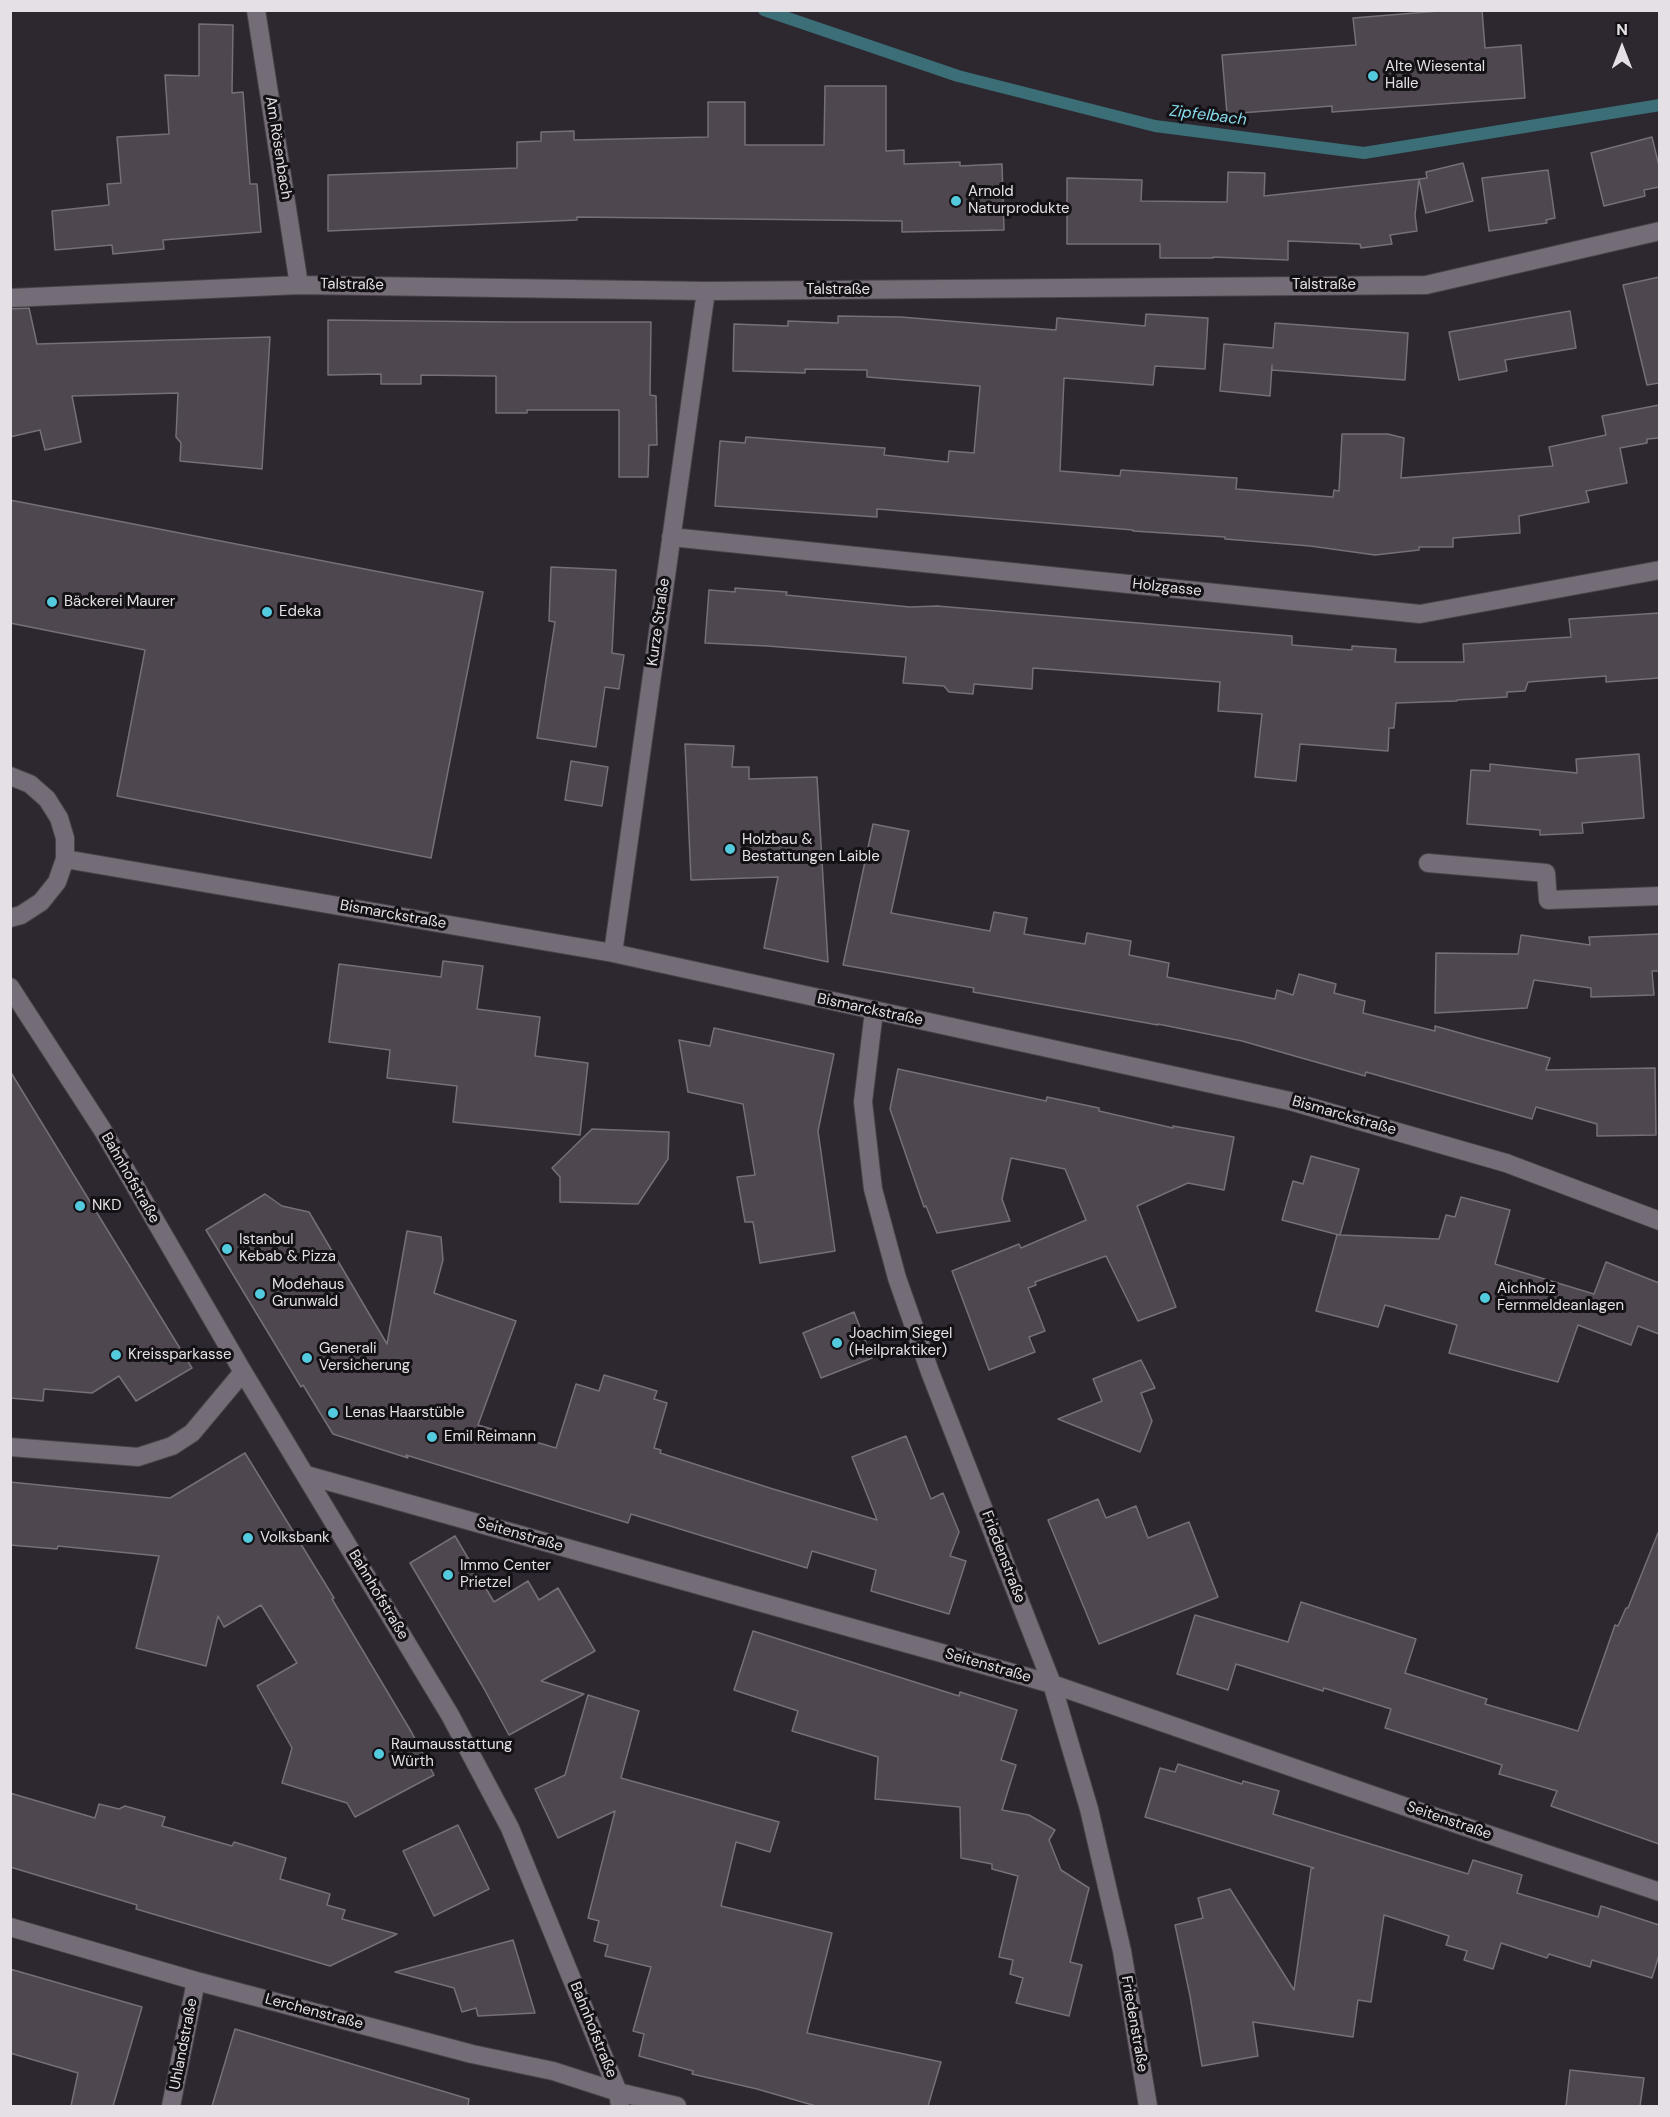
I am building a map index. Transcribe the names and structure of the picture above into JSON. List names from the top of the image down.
{
  "streets": {
    "street": [
      "Am Rösenbach",
      "Talstraße",
      "Holzgasse",
      "Kurze Straße",
      "Bismarckstraße",
      "Bahnhofstraße",
      "Seitenstraße",
      "Friedenstraße",
      "Lerchenstraße",
      "Uhlandstraße"
    ]
  },
  "crossings": [
    ["Am Rösenbach", "Talstraße"],
    ["Talstraße", "Kurze Straße"],
    ["Holzgasse", "Kurze Straße"],
    ["Kurze Straße", "Bismarckstraße"],
    ["Bismarckstraße", "Friedenstraße"],
    ["Bahnhofstraße", "Seitenstraße"],
    ["Bahnhofstraße", "Lerchenstraße"],
    ["Seitenstraße", "Friedenstraße"],
    ["Lerchenstraße", "Uhlandstraße"]
  ],
  "water": ["Zipfelbach"],
  "places": [
    "Alte Wiesental Halle",
    "Arnold Naturprodukte",
    "Bäckerei Maurer",
    "Edeka",
    "Holzbau & Bestattungen Laible",
    "NKD",
    "Istanbul Kebab & Pizza",
    "Modehaus Grunwald",
    "Aichholz Fernmeldeanlagen",
    "Joachim Siegel (Heilpraktiker)",
    "Kreissparkasse",
    "Generali Versicherung",
    "Lenas Haarstüble",
    "Emil Reimann",
    "Volksbank",
    "Immo Center Prietzel",
    "Raumausstattung Würth"
  ],
  "north": "top"
}
